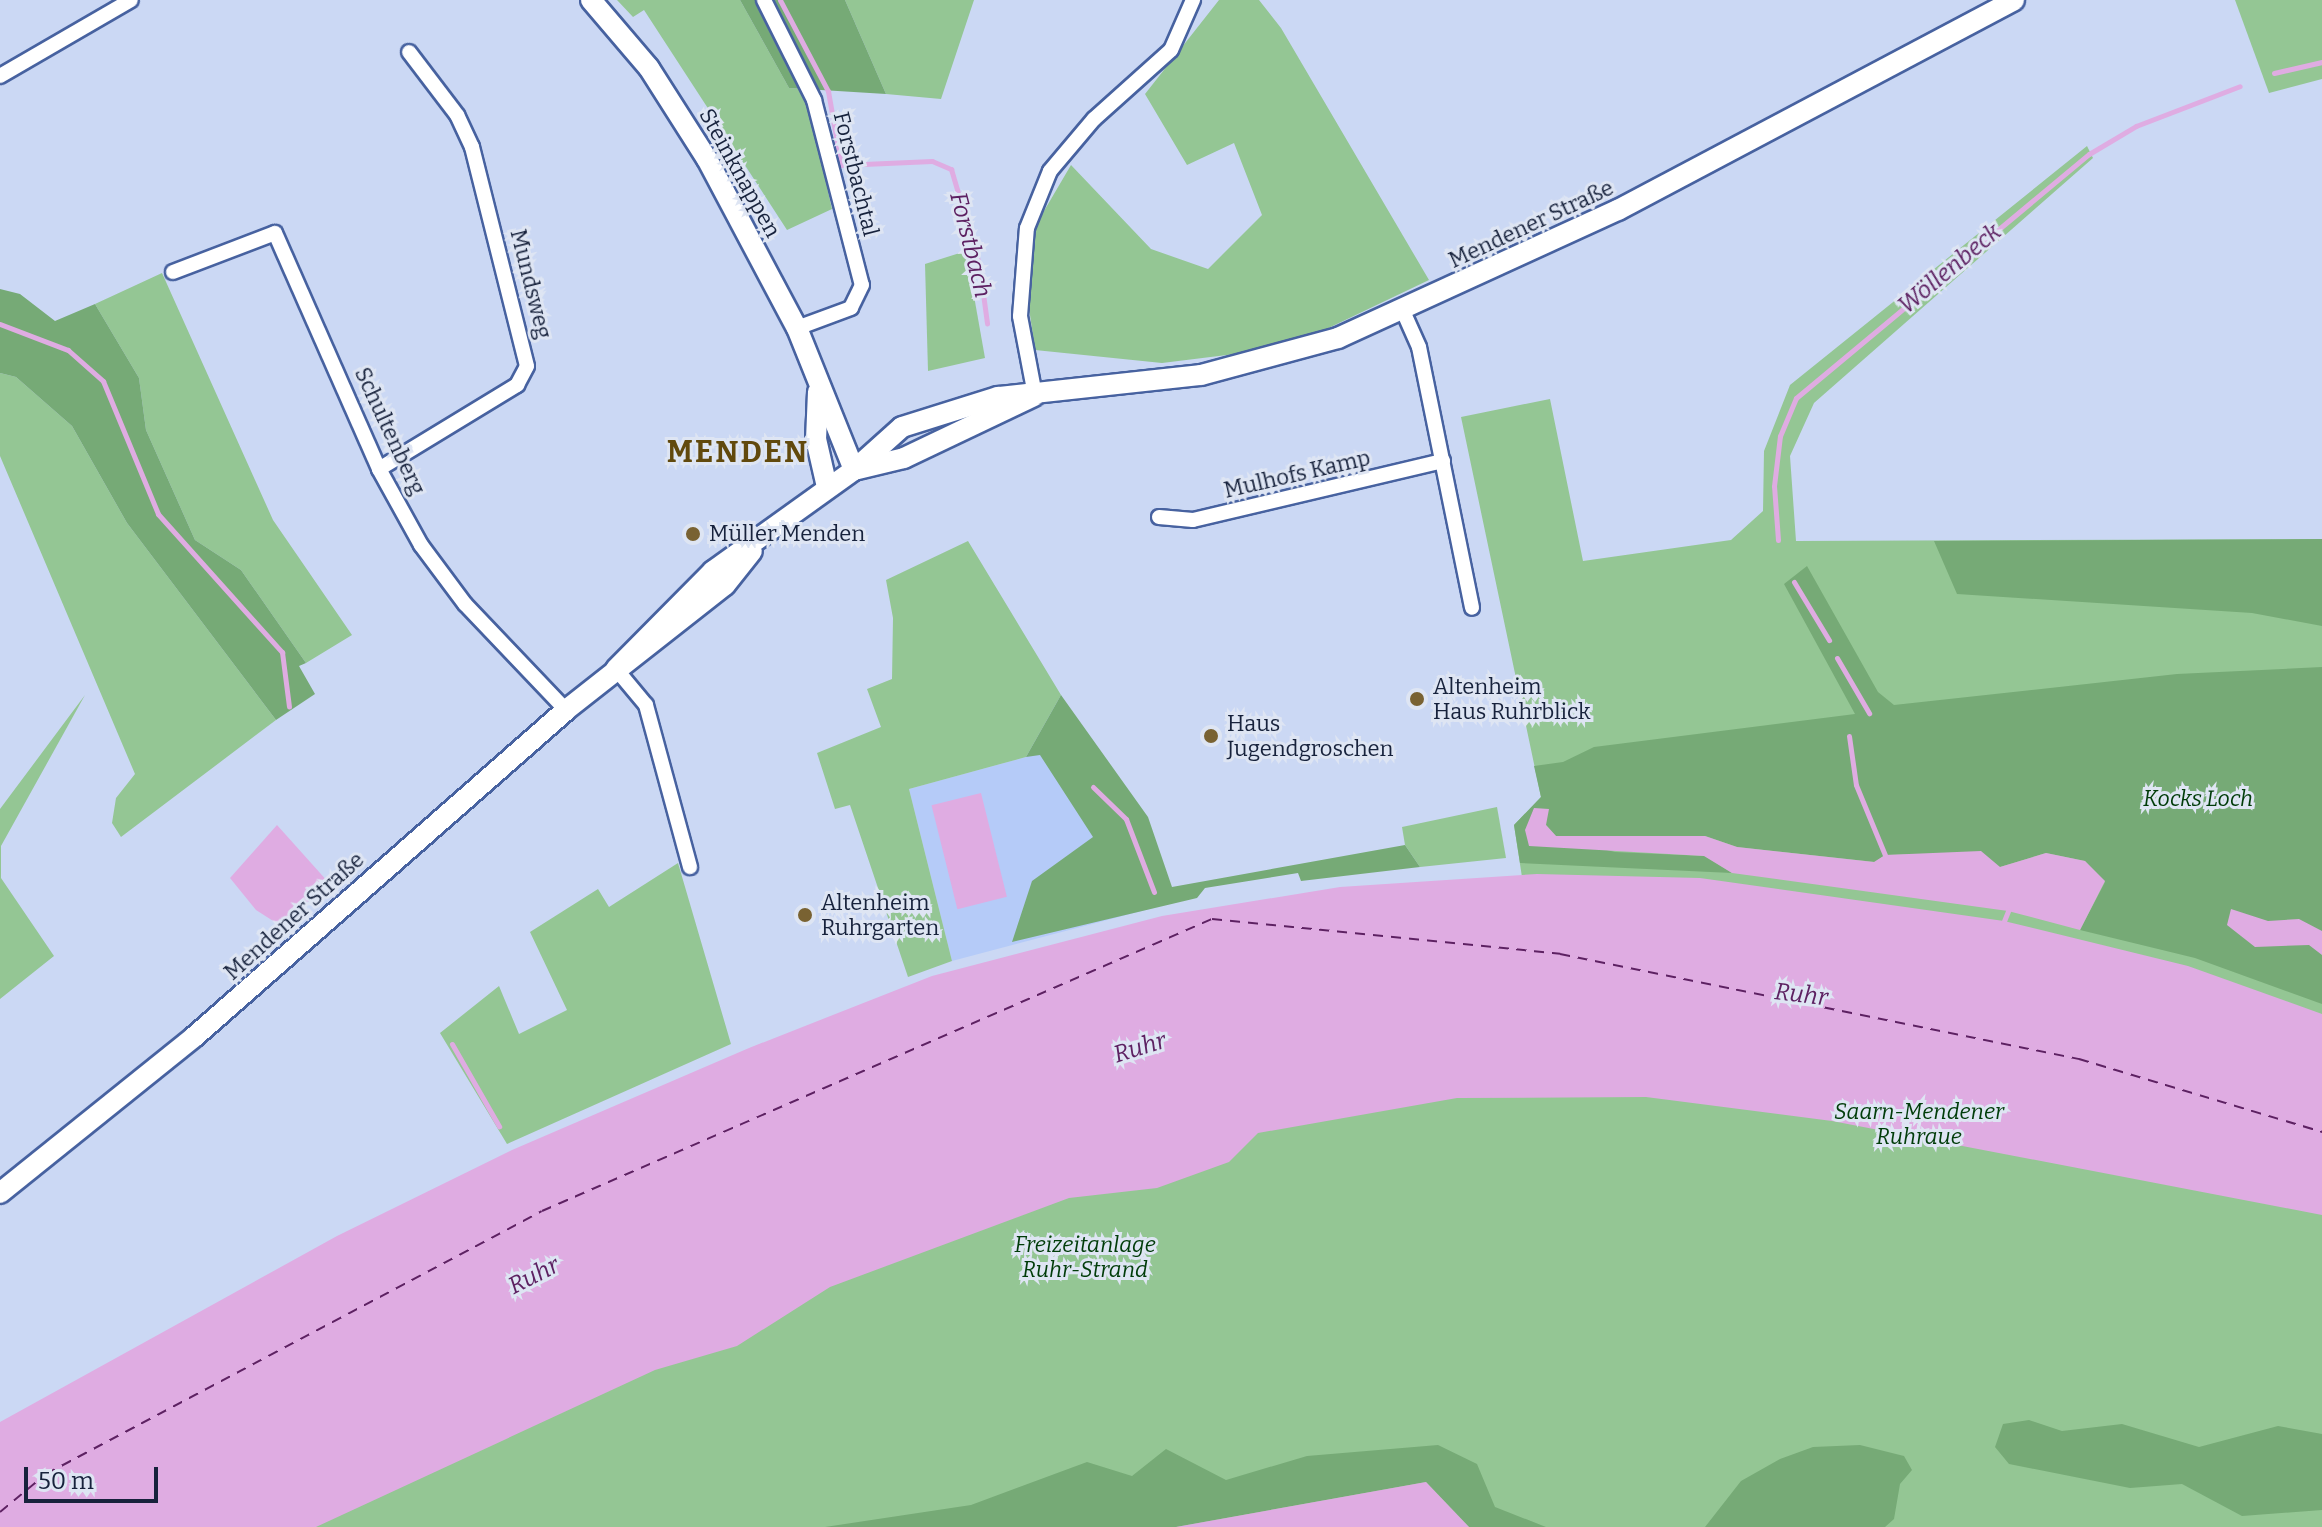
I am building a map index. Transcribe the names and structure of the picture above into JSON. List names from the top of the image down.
{
  "streets": {
    "main road": ["Steinknappen", "Mendener Straße"],
    "street": [
      "Forstbachtal",
      "Mundsweg",
      "Schultenberg",
      "Mulhofs Kamp"
    ]
  },
  "crossings": [
    ["Steinknappen", "Forstbachtal"],
    ["Steinknappen", "Mendener Straße"],
    ["Mendener Straße", "Schultenberg"],
    ["Mundsweg", "Schultenberg"]
  ],
  "districts": ["MENDEN"],
  "water": ["Forstbach", "Wöllenbeck", "Ruhr"],
  "parks": ["Kocks Loch", "Saarn-Mendener Ruhraue", "Freizeitanlage Ruhr-Strand"],
  "places": [
    "Müller Menden",
    "Altenheim Haus Ruhrblick",
    "Haus Jugendgroschen",
    "Altenheim Ruhrgarten"
  ],
  "scale_bar": "50 m"
}
